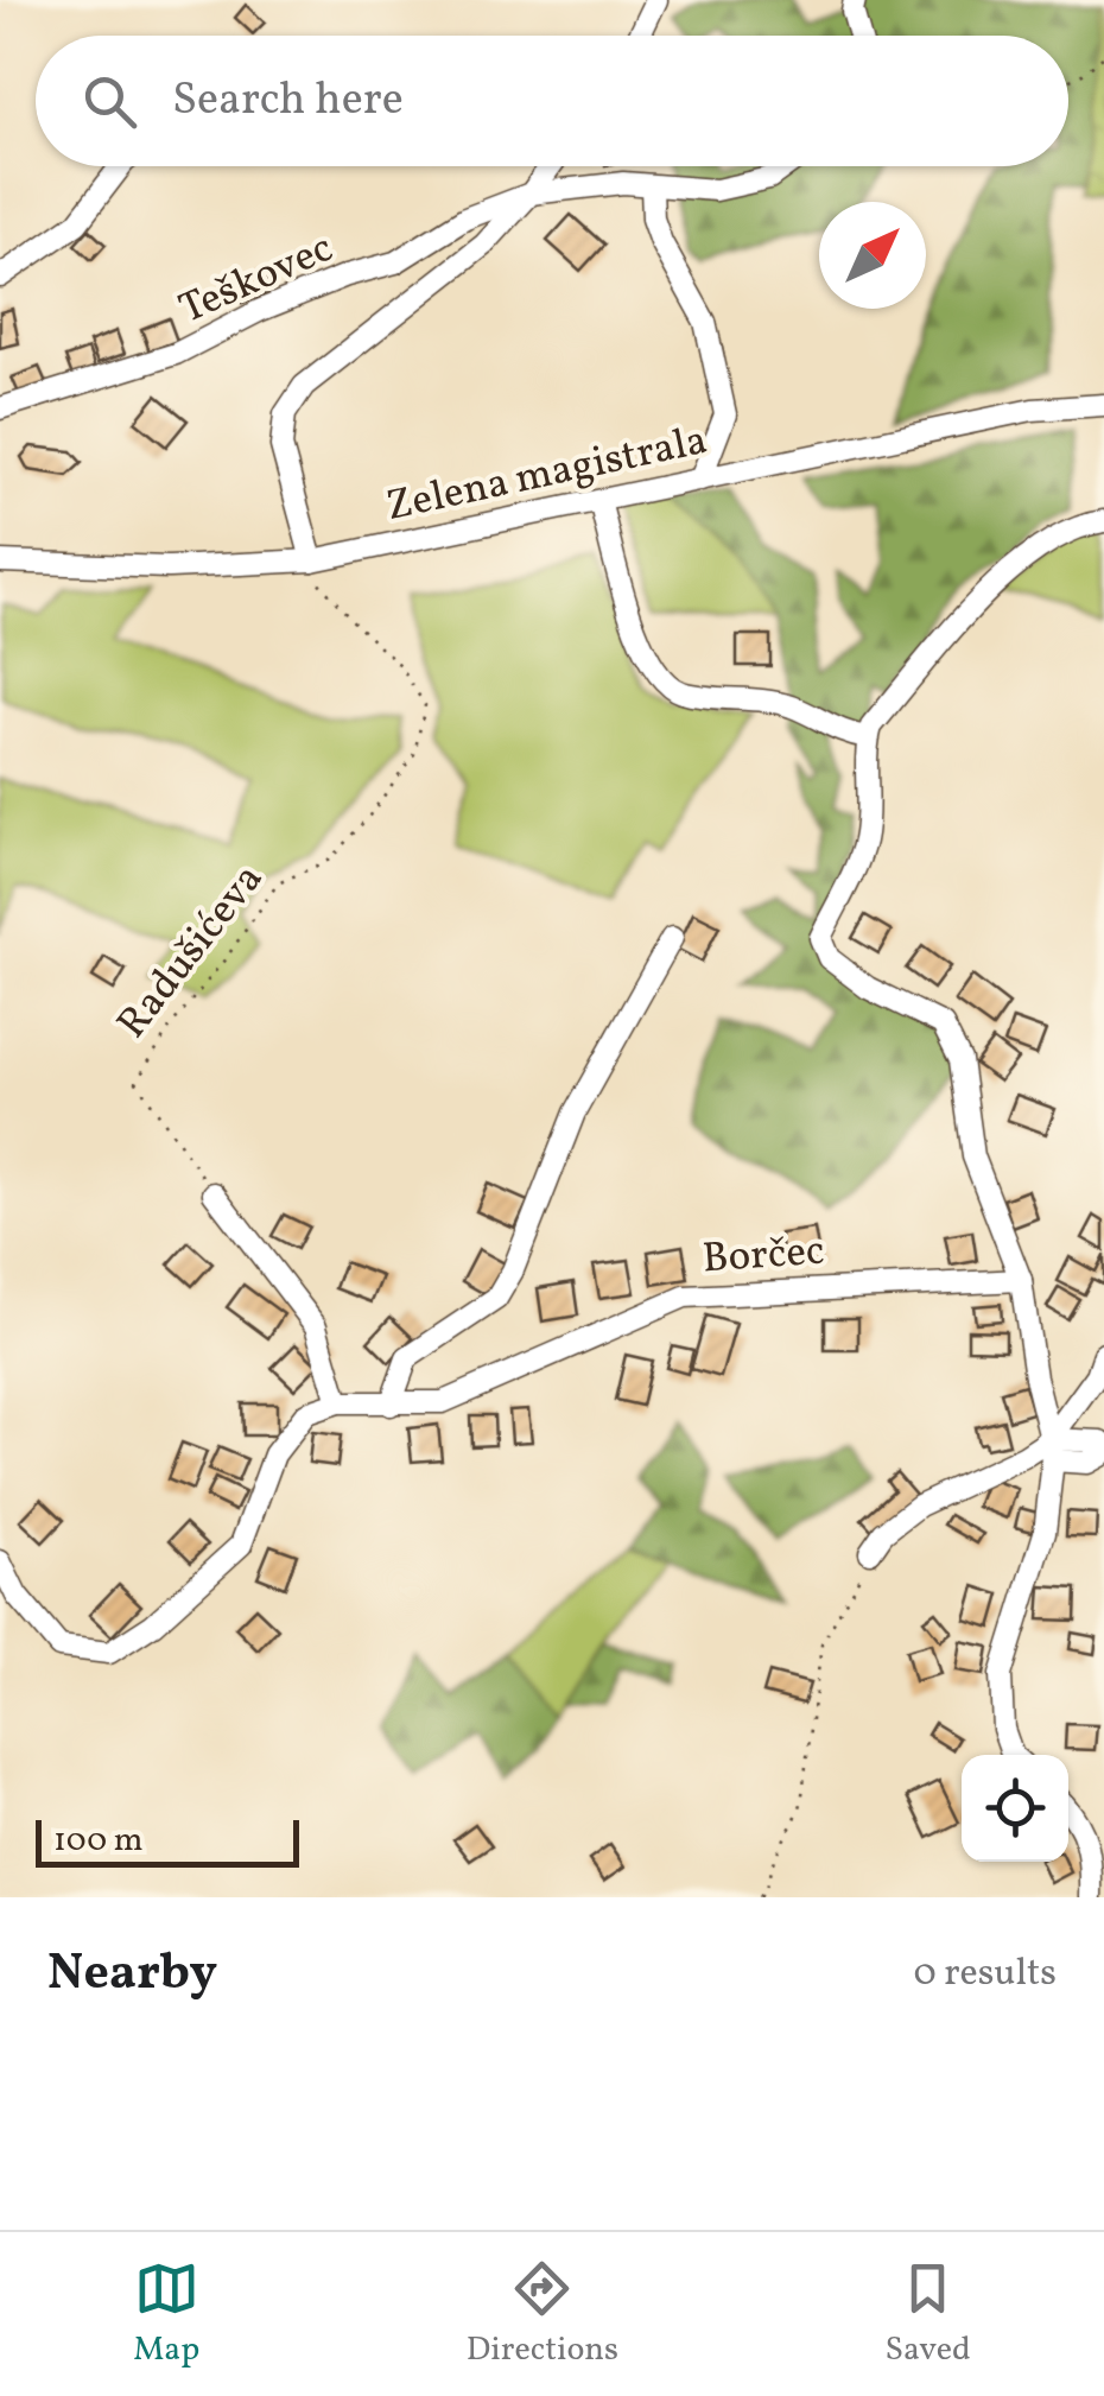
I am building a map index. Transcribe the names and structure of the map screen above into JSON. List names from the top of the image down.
{
  "streets": {
    "street": ["Teškovec", "Zelena magistrala", "Borčec"],
    "path": ["Radušićeva"]
  },
  "crossings": [
    ["Zelena magistrala", "Radušićeva"]
  ],
  "scale_bar": "100 m",
  "north": "top right",
  "page": {
    "search": "Search here",
    "scale": "100 m",
    "heading": ["Nearby", "0 results"],
    "nav": ["Map", "Directions", "Saved"]
  }
}
